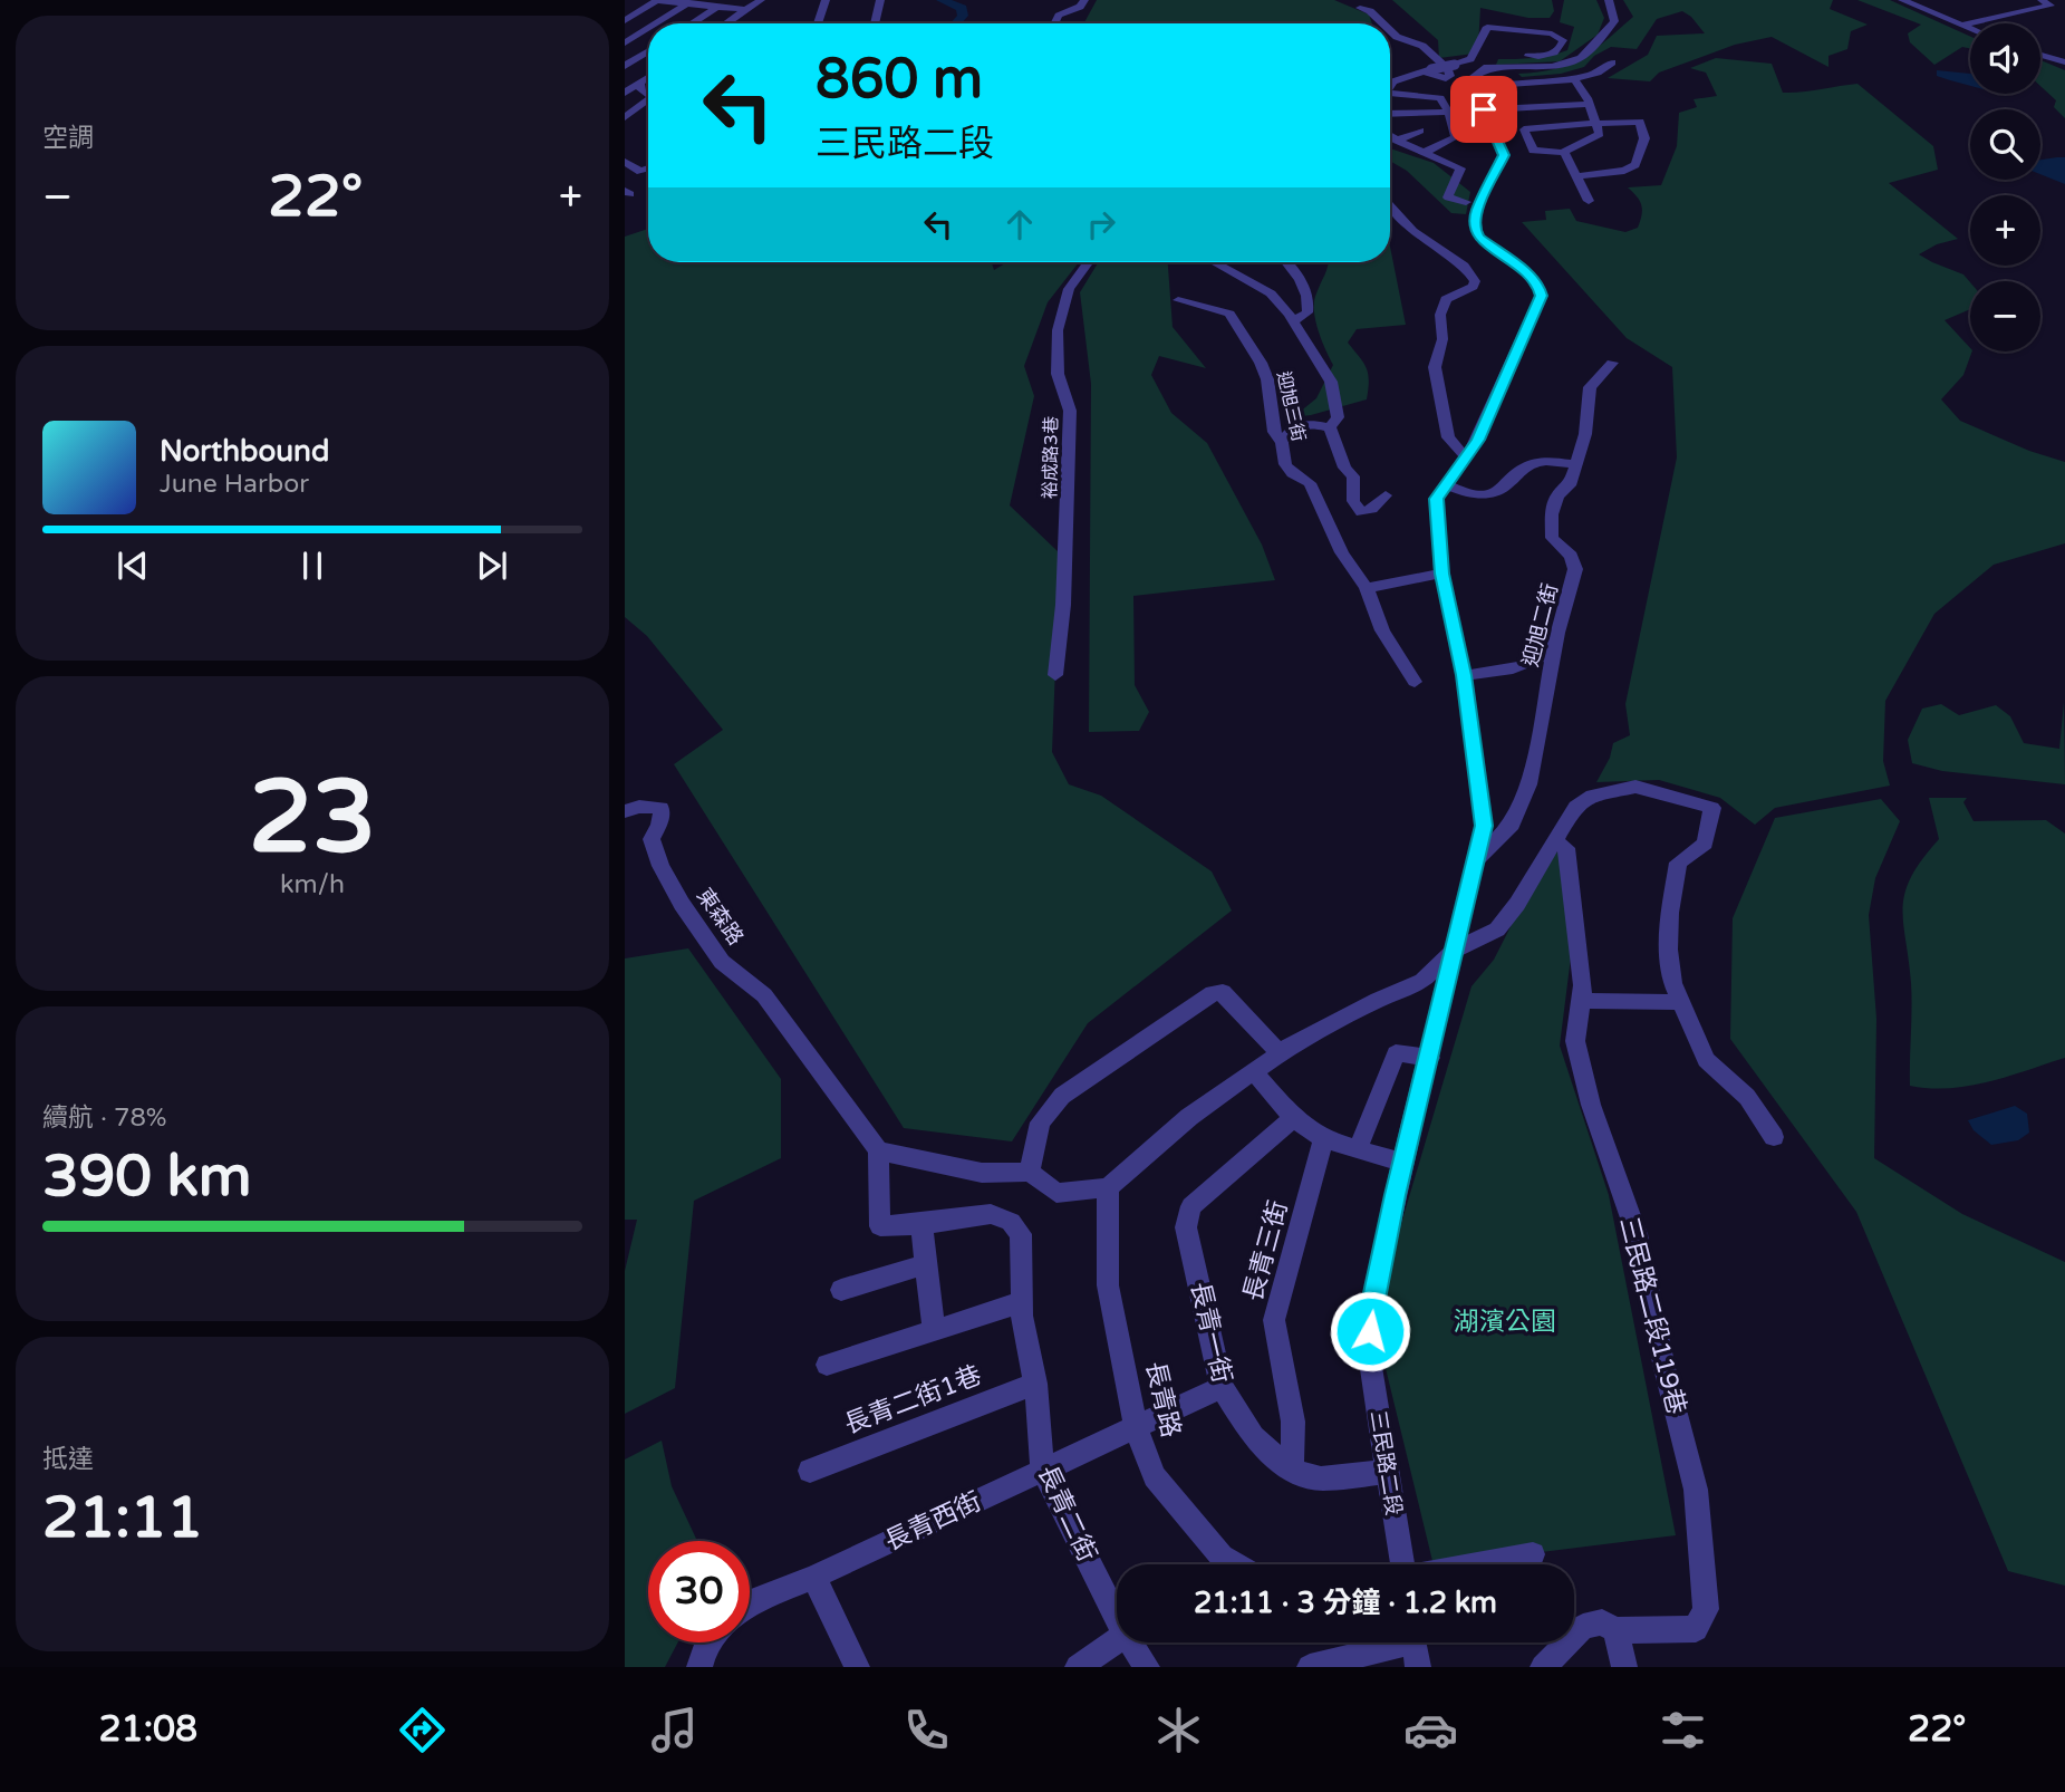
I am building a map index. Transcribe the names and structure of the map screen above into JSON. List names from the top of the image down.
{
  "streets": {
    "street": [
      "迎旭三街",
      "裕成路3巷",
      "迎旭二街",
      "東森路",
      "長青三街",
      "三民路二段119巷",
      "長青一街",
      "長青二街1巷",
      "長青路",
      "三民路二段",
      "長青二街",
      "長青西街"
    ]
  },
  "crossings": [
    ["迎旭二街", "三民路二段"],
    ["長青三街", "長青一街"],
    ["長青一街", "長青西街"],
    ["長青二街1巷", "長青二街"],
    ["長青路", "長青西街"],
    ["長青二街", "長青西街"]
  ],
  "parks": ["湖濱公園"],
  "page": {
    "tile": [
      "空調",
      ["23", "km/h"],
      ["續航 · 78%", "390 km"],
      ["抵達", "21:11"]
    ],
    "map_buttons": ["+", "−"],
    "turn": ["860 m", "三民路二段"],
    "heat": ["−", "22°", "+"],
    "song": ["Northbound", "June Harbor"],
    "limit": "30",
    "trip": "21:11 · 3 分鐘 · 1.2 km",
    "tabs": ["21:08", "22°"]
  }
}
